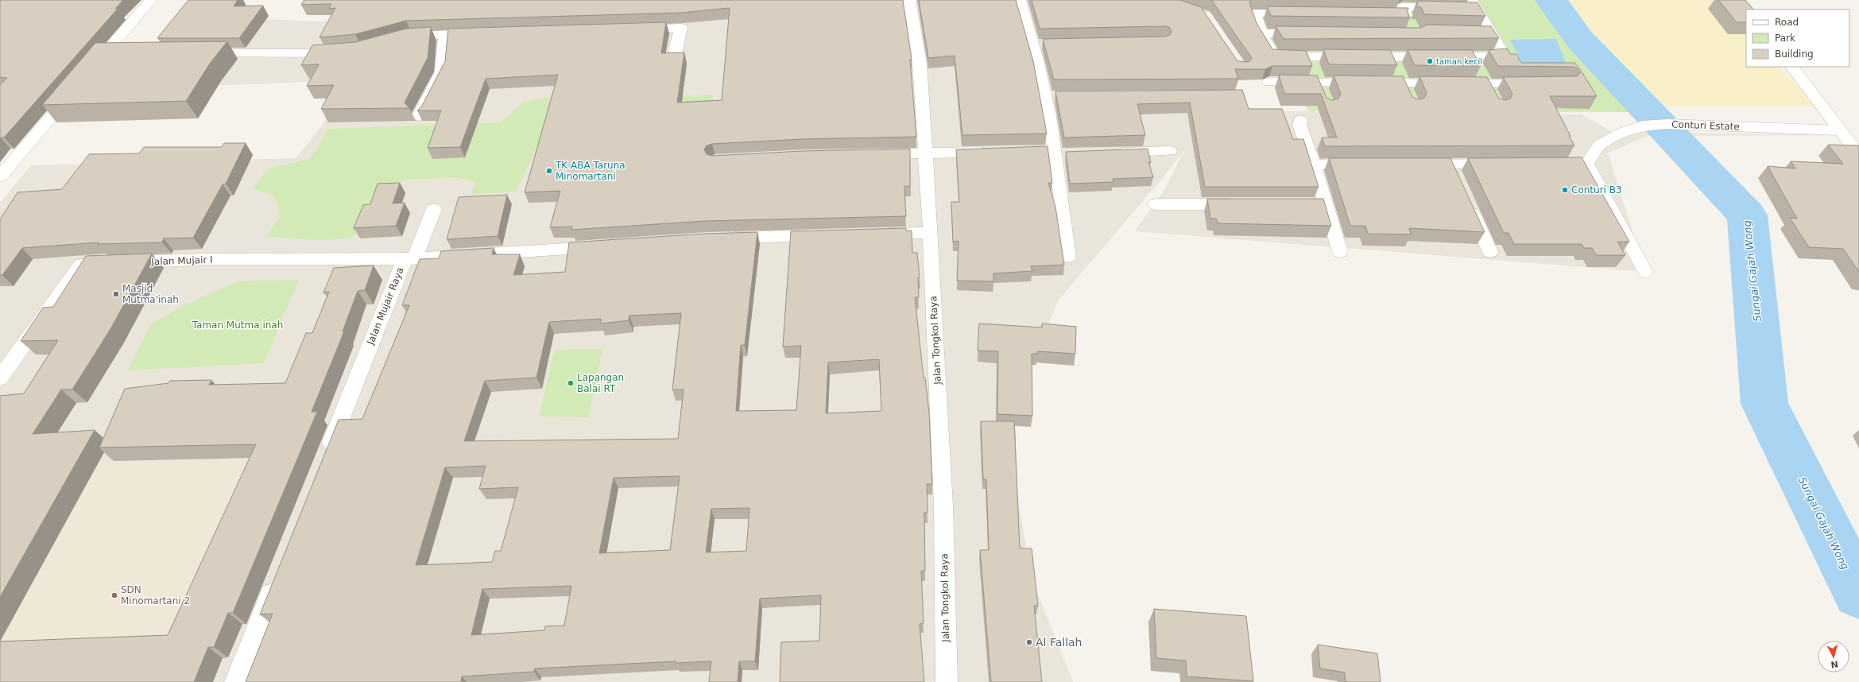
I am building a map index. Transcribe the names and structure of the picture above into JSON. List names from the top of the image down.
{
  "streets": {
    "street": [
      "Conturi Estate",
      "Jalan Mujair I",
      "Jalan Mujair Raya",
      "Jalan Tongkol Raya"
    ]
  },
  "crossings": [
    ["Jalan Mujair I", "Jalan Mujair Raya"]
  ],
  "water": ["Sungai Gajah Wong"],
  "parks": ["Taman Mutma inah"],
  "places": [
    "taman kecil",
    "TK ABA Taruna Minomartani",
    "Conturi B3",
    "Masjid Mutma'inah",
    "Lapangan Balai RT",
    "SDN Minomartani 2",
    "Al Fallah"
  ],
  "legend": ["Road", "Park", "Building"],
  "north": "bottom"
}
